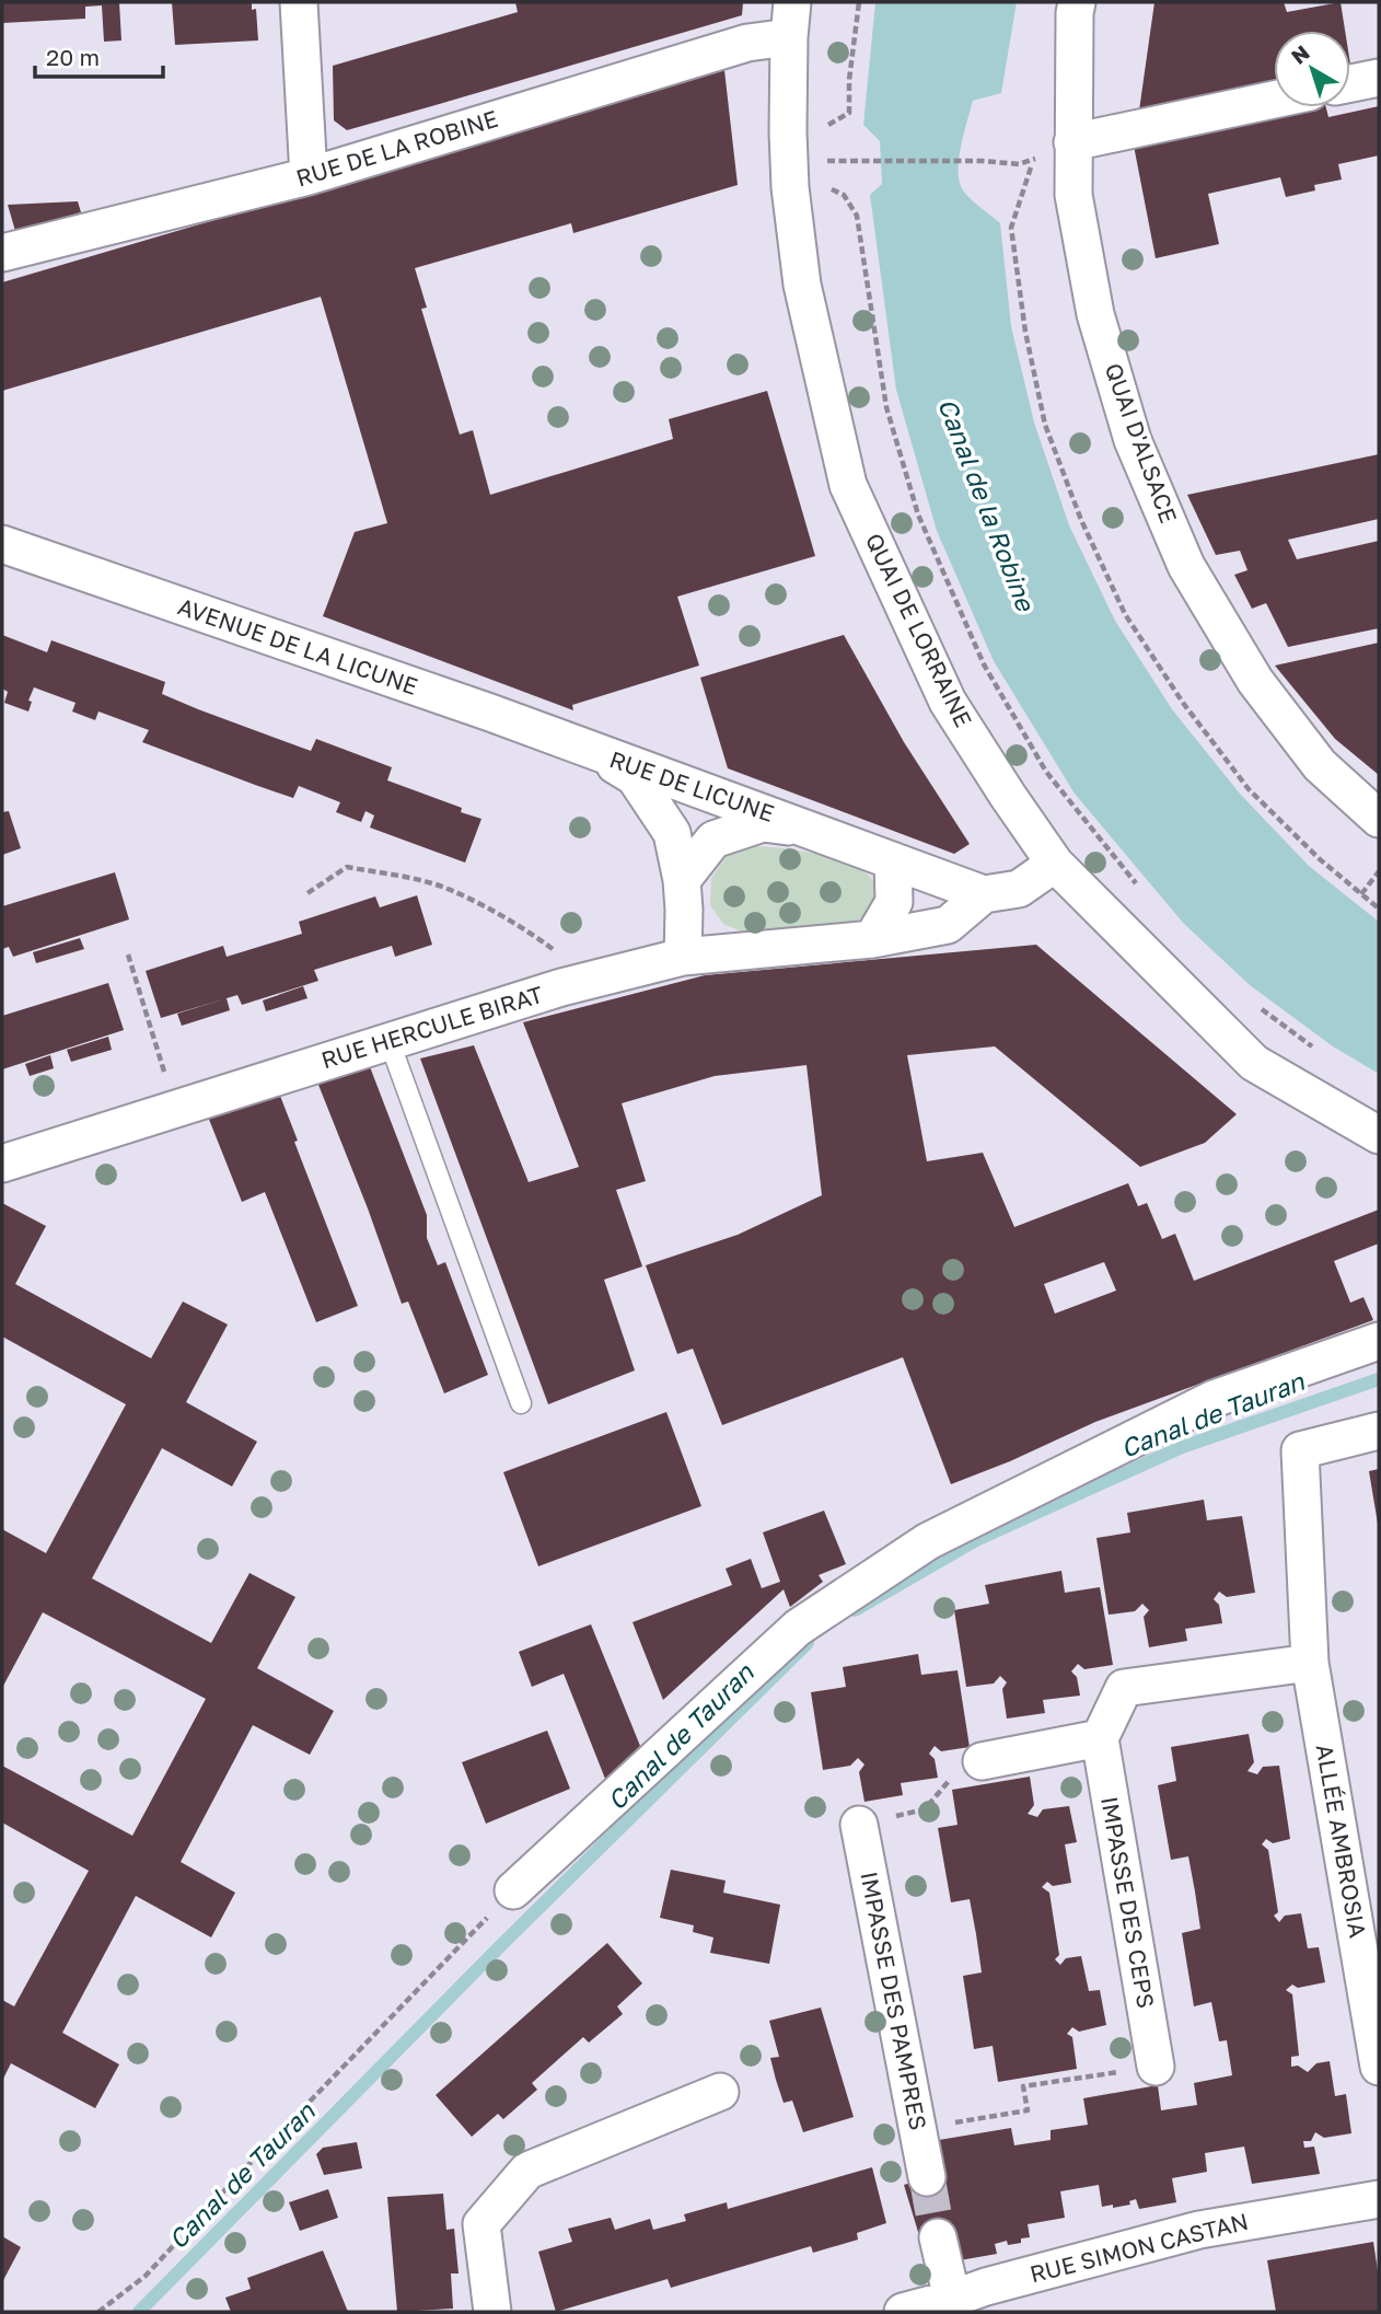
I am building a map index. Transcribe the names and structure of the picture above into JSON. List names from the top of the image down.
{
  "streets": {
    "street": [
      "RUE DE LA ROBINE",
      "QUAI D'ALSACE",
      "QUAI DE LORRAINE",
      "AVENUE DE LA LICUNE",
      "RUE DE LICUNE",
      "RUE HERCULE BIRAT",
      "ALLÉE AMBROSIA",
      "IMPASSE DES CEPS",
      "IMPASSE DES PAMPRES",
      "RUE SIMON CASTAN"
    ]
  },
  "crossings": [
    ["RUE DE LA ROBINE", "QUAI DE LORRAINE"],
    ["QUAI DE LORRAINE", "RUE HERCULE BIRAT"],
    ["AVENUE DE LA LICUNE", "RUE DE LICUNE"],
    ["RUE DE LICUNE", "RUE HERCULE BIRAT"]
  ],
  "water": ["Canal de la Robine", "Canal de Tauran"],
  "scale_bar": "20 m",
  "north": "top left"
}
